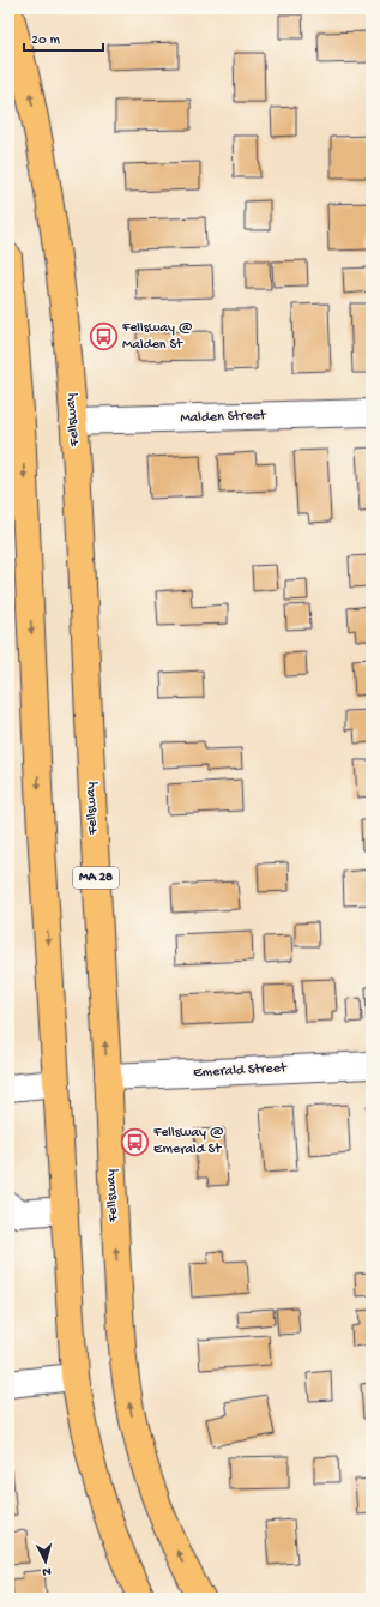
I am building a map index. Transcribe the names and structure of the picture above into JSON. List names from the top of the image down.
{
  "streets": {
    "main road": ["Fellsway", "MA 28"],
    "street": ["Malden Street", "Emerald Street"]
  },
  "crossings": [
    ["Malden Street", "Fellsway"],
    ["Fellsway", "Emerald Street"]
  ],
  "places": {
    "bus stop": ["Fellsway @ Malden St", "Fellsway @ Emerald St"]
  },
  "scale_bar": "20 m",
  "north": "bottom"
}
